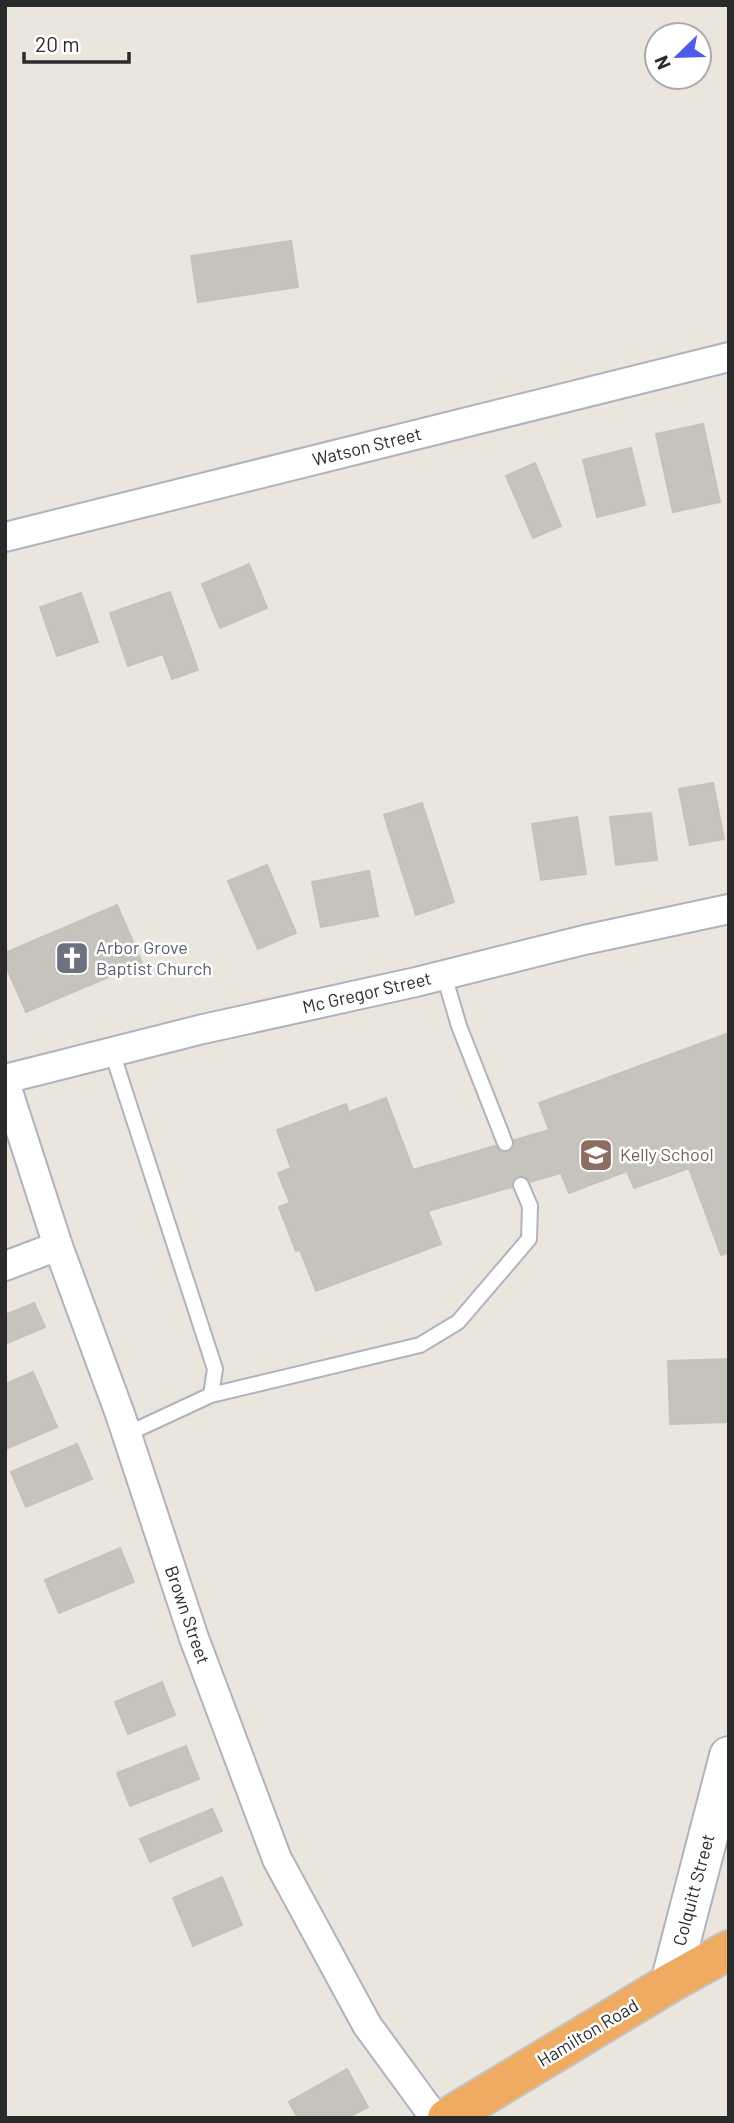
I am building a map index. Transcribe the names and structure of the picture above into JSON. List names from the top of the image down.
{
  "streets": {
    "highway": ["Hamilton Road"],
    "street": [
      "Watson Street",
      "Mc Gregor Street",
      "Brown Street",
      "Colquitt Street"
    ]
  },
  "crossings": [
    ["Mc Gregor Street", "Brown Street"],
    ["Colquitt Street", "Hamilton Road"]
  ],
  "places": {
    "church": ["Arbor Grove Baptist Church"],
    "school or university": ["Kelly School"]
  },
  "scale_bar": "20 m",
  "north": "bottom left"
}
